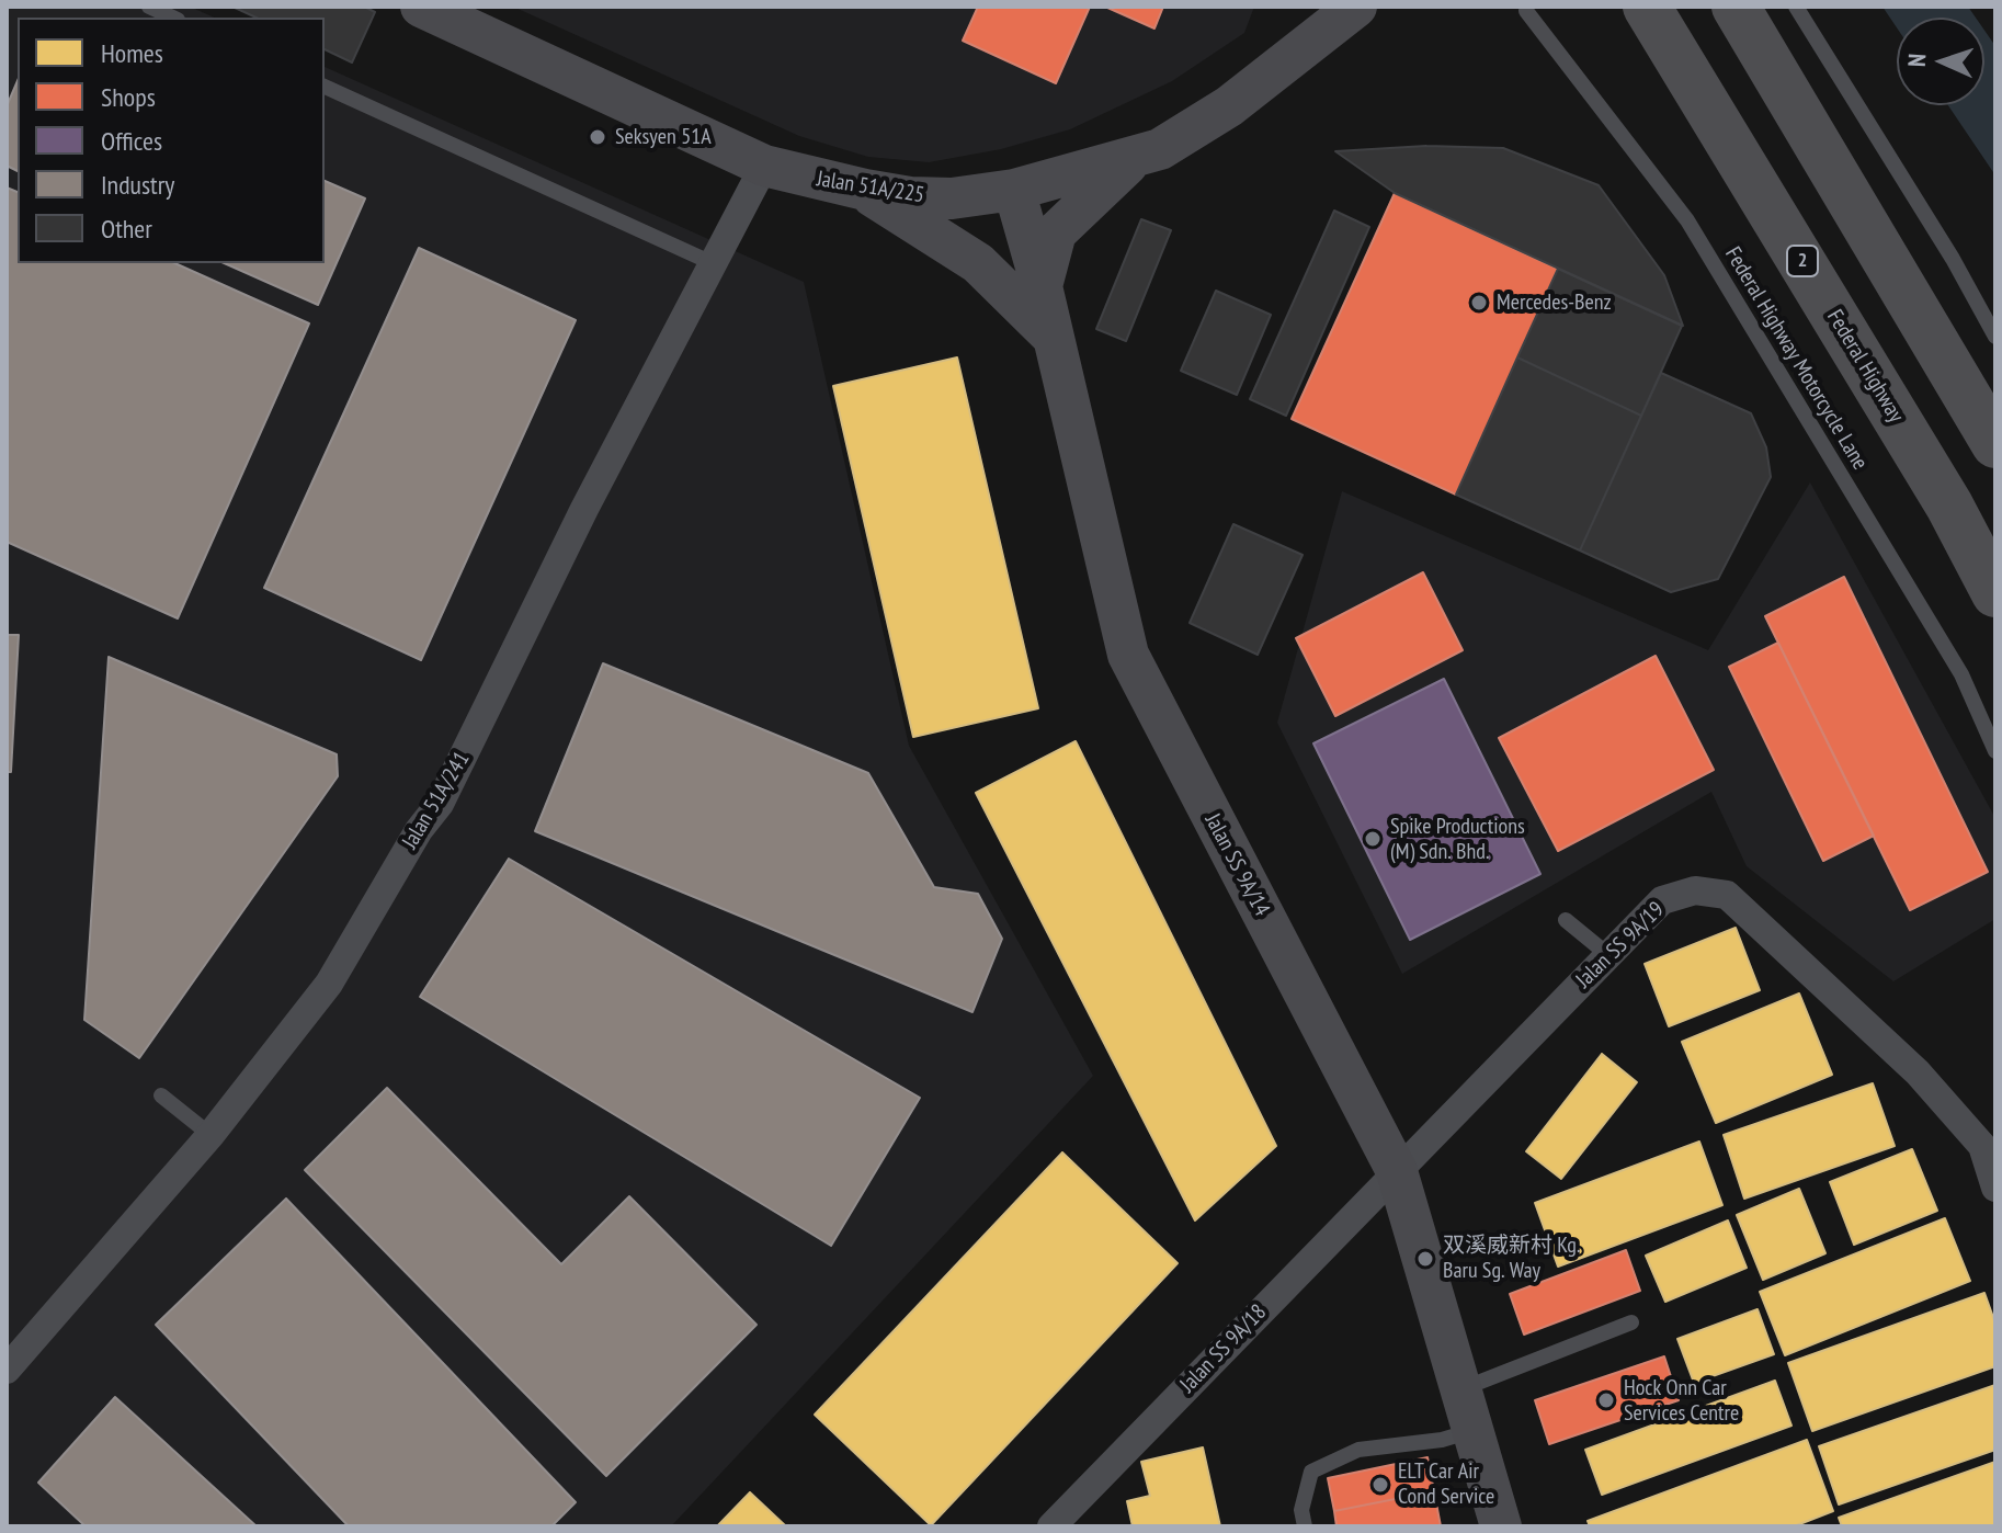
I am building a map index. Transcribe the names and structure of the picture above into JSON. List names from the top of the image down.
{
  "streets": {
    "highway": ["2", "Federal Highway"],
    "street": [
      "Jalan 51A/225",
      "Jalan 51A/241",
      "Jalan SS 9A/14",
      "Jalan SS 9A/19",
      "Jalan SS 9A/18"
    ],
    "lane": ["Federal Highway Motorcycle Lane"]
  },
  "crossings": [
    ["Jalan 51A/225", "Jalan 51A/241"],
    ["Jalan 51A/225", "Jalan SS 9A/14"],
    ["Jalan SS 9A/14", "Jalan SS 9A/19"],
    ["Jalan SS 9A/14", "Jalan SS 9A/18"],
    ["Jalan SS 9A/19", "Jalan SS 9A/18"]
  ],
  "places": [
    "Seksyen 51A",
    "Mercedes-Benz",
    "Spike Productions (M) Sdn. Bhd.",
    "双溪威新村 Kg. Baru Sg. Way",
    "Hock Onn Car Services Centre",
    "ELT Car Air Cond Service"
  ],
  "legend": [
    "Homes",
    "Shops",
    "Offices",
    "Industry",
    "Other"
  ],
  "north": "left"
}
